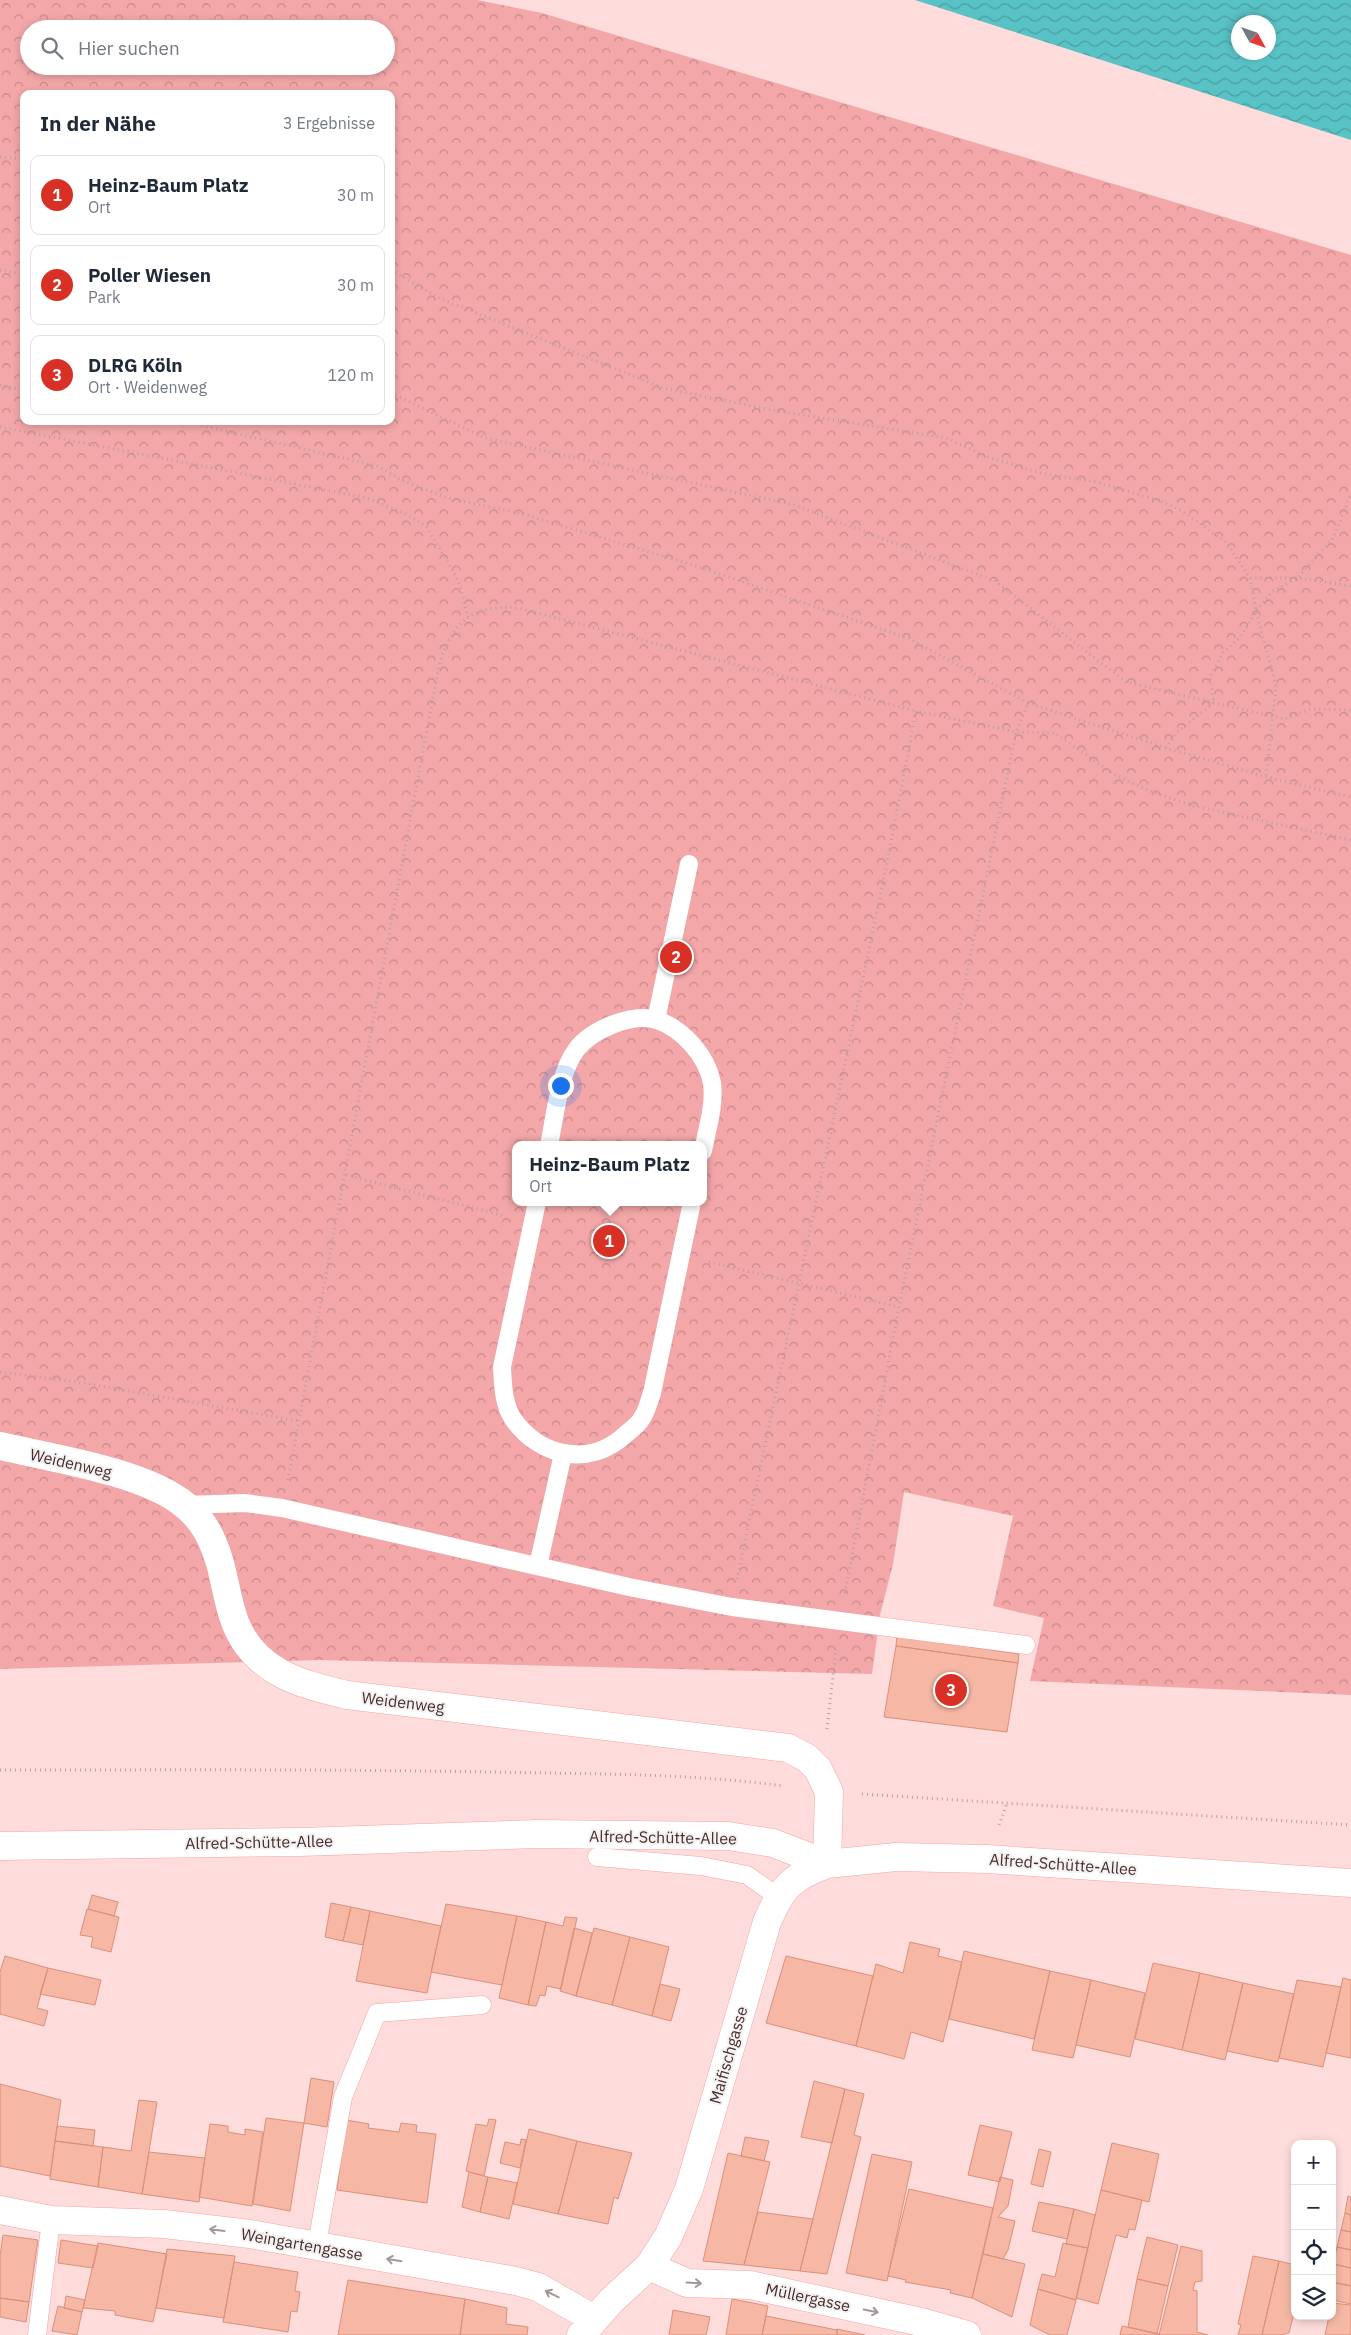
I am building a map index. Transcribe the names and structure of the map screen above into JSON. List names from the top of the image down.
{
  "streets": {
    "street": [
      "Weidenweg",
      "Alfred-Schütte-Allee",
      "Maifischgasse",
      "Weingartengasse",
      "Müllergasse"
    ]
  },
  "crossings": [
    ["Weidenweg", "Alfred-Schütte-Allee"],
    ["Weidenweg", "Maifischgasse"],
    ["Alfred-Schütte-Allee", "Maifischgasse"],
    ["Maifischgasse", "Weingartengasse"],
    ["Maifischgasse", "Müllergasse"]
  ],
  "one_way": ["Weingartengasse", "Müllergasse"],
  "north": "bottom right",
  "page": {
    "search": "Hier suchen",
    "heading": ["In der Nähe", "3 Ergebnisse"],
    "list": [
      {
        "mark": "1",
        "name": "Heinz-Baum Platz",
        "note": "Ort",
        "value": "30 m"
      },
      {
        "mark": "2",
        "name": "Poller Wiesen",
        "note": "Park",
        "value": "30 m"
      },
      {
        "mark": "3",
        "name": "DLRG Köln",
        "note": "Ort · Weidenweg",
        "value": "120 m"
      }
    ],
    "pins": ["2", "1", "3"],
    "popup": ["Heinz-Baum Platz", "Ort"],
    "map_buttons": ["+", "−"]
  }
}
